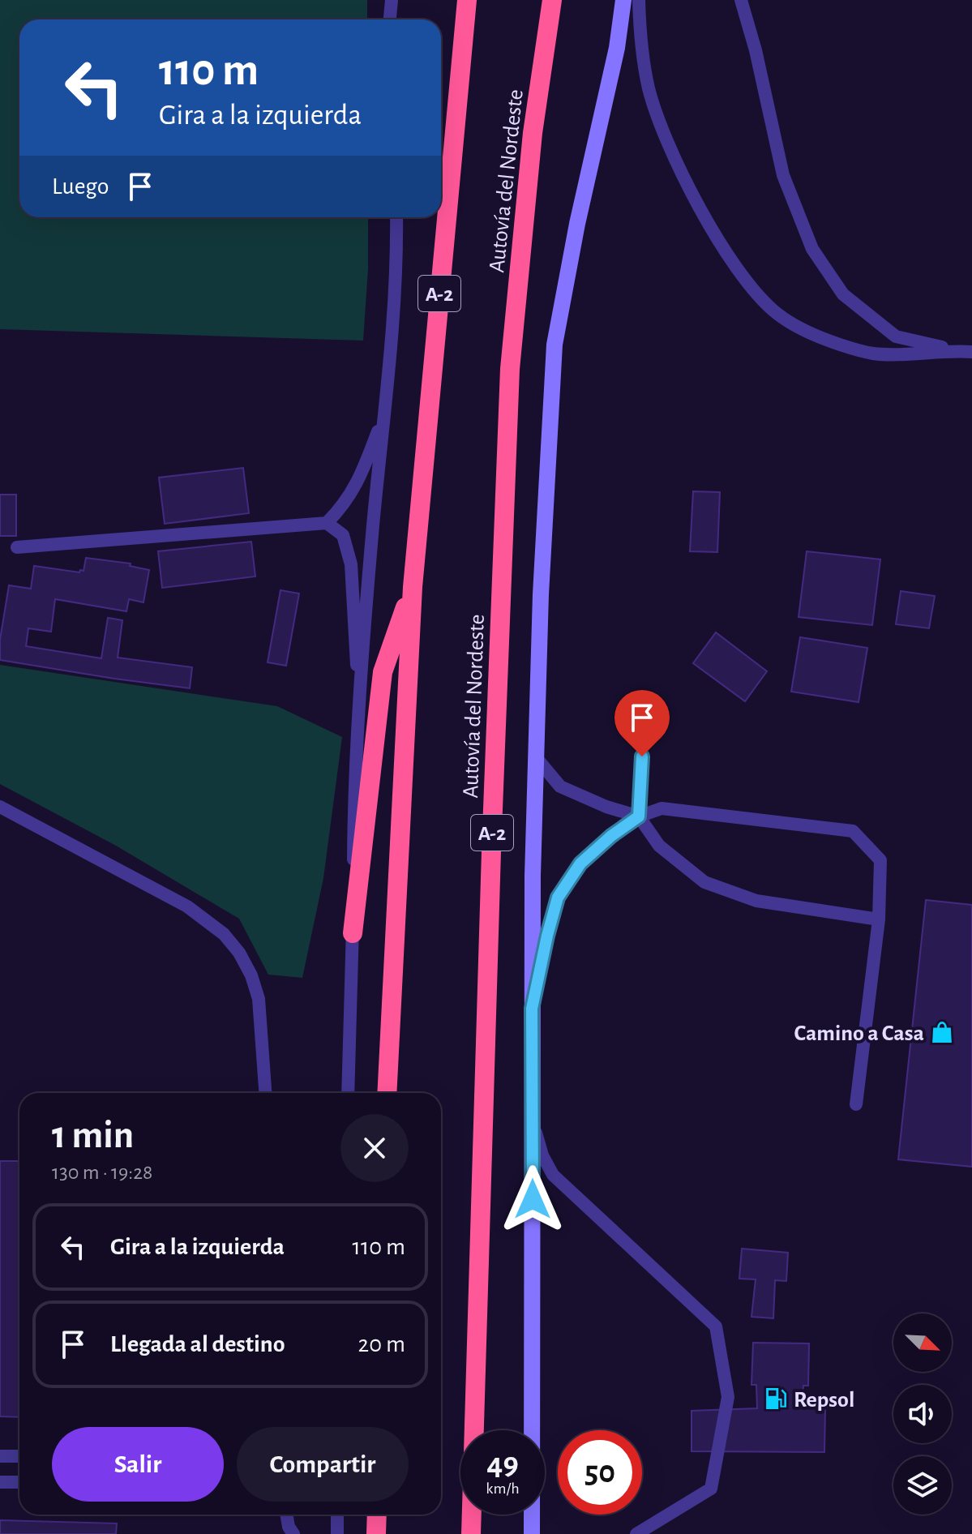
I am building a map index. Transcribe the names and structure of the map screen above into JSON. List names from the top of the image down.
{
  "streets": {
    "highway": ["Autovía del Nordeste", "A-2"]
  },
  "places": {
    "shop": ["Camino a Casa"],
    "fuel station": ["Repsol"]
  },
  "north": "bottom right",
  "page": {
    "turn": ["110 m", "Gira a la izquierda"],
    "then": "Luego",
    "heading": ["1 min", "130 m · 19:28"],
    "list": [
      {
        "name": "Gira a la izquierda",
        "value": "110 m"
      },
      {
        "name": "Llegada al destino",
        "value": "20 m"
      }
    ],
    "buttons": ["Salir", "Compartir"],
    "speed": "49 km/h",
    "limit": "50"
  }
}
